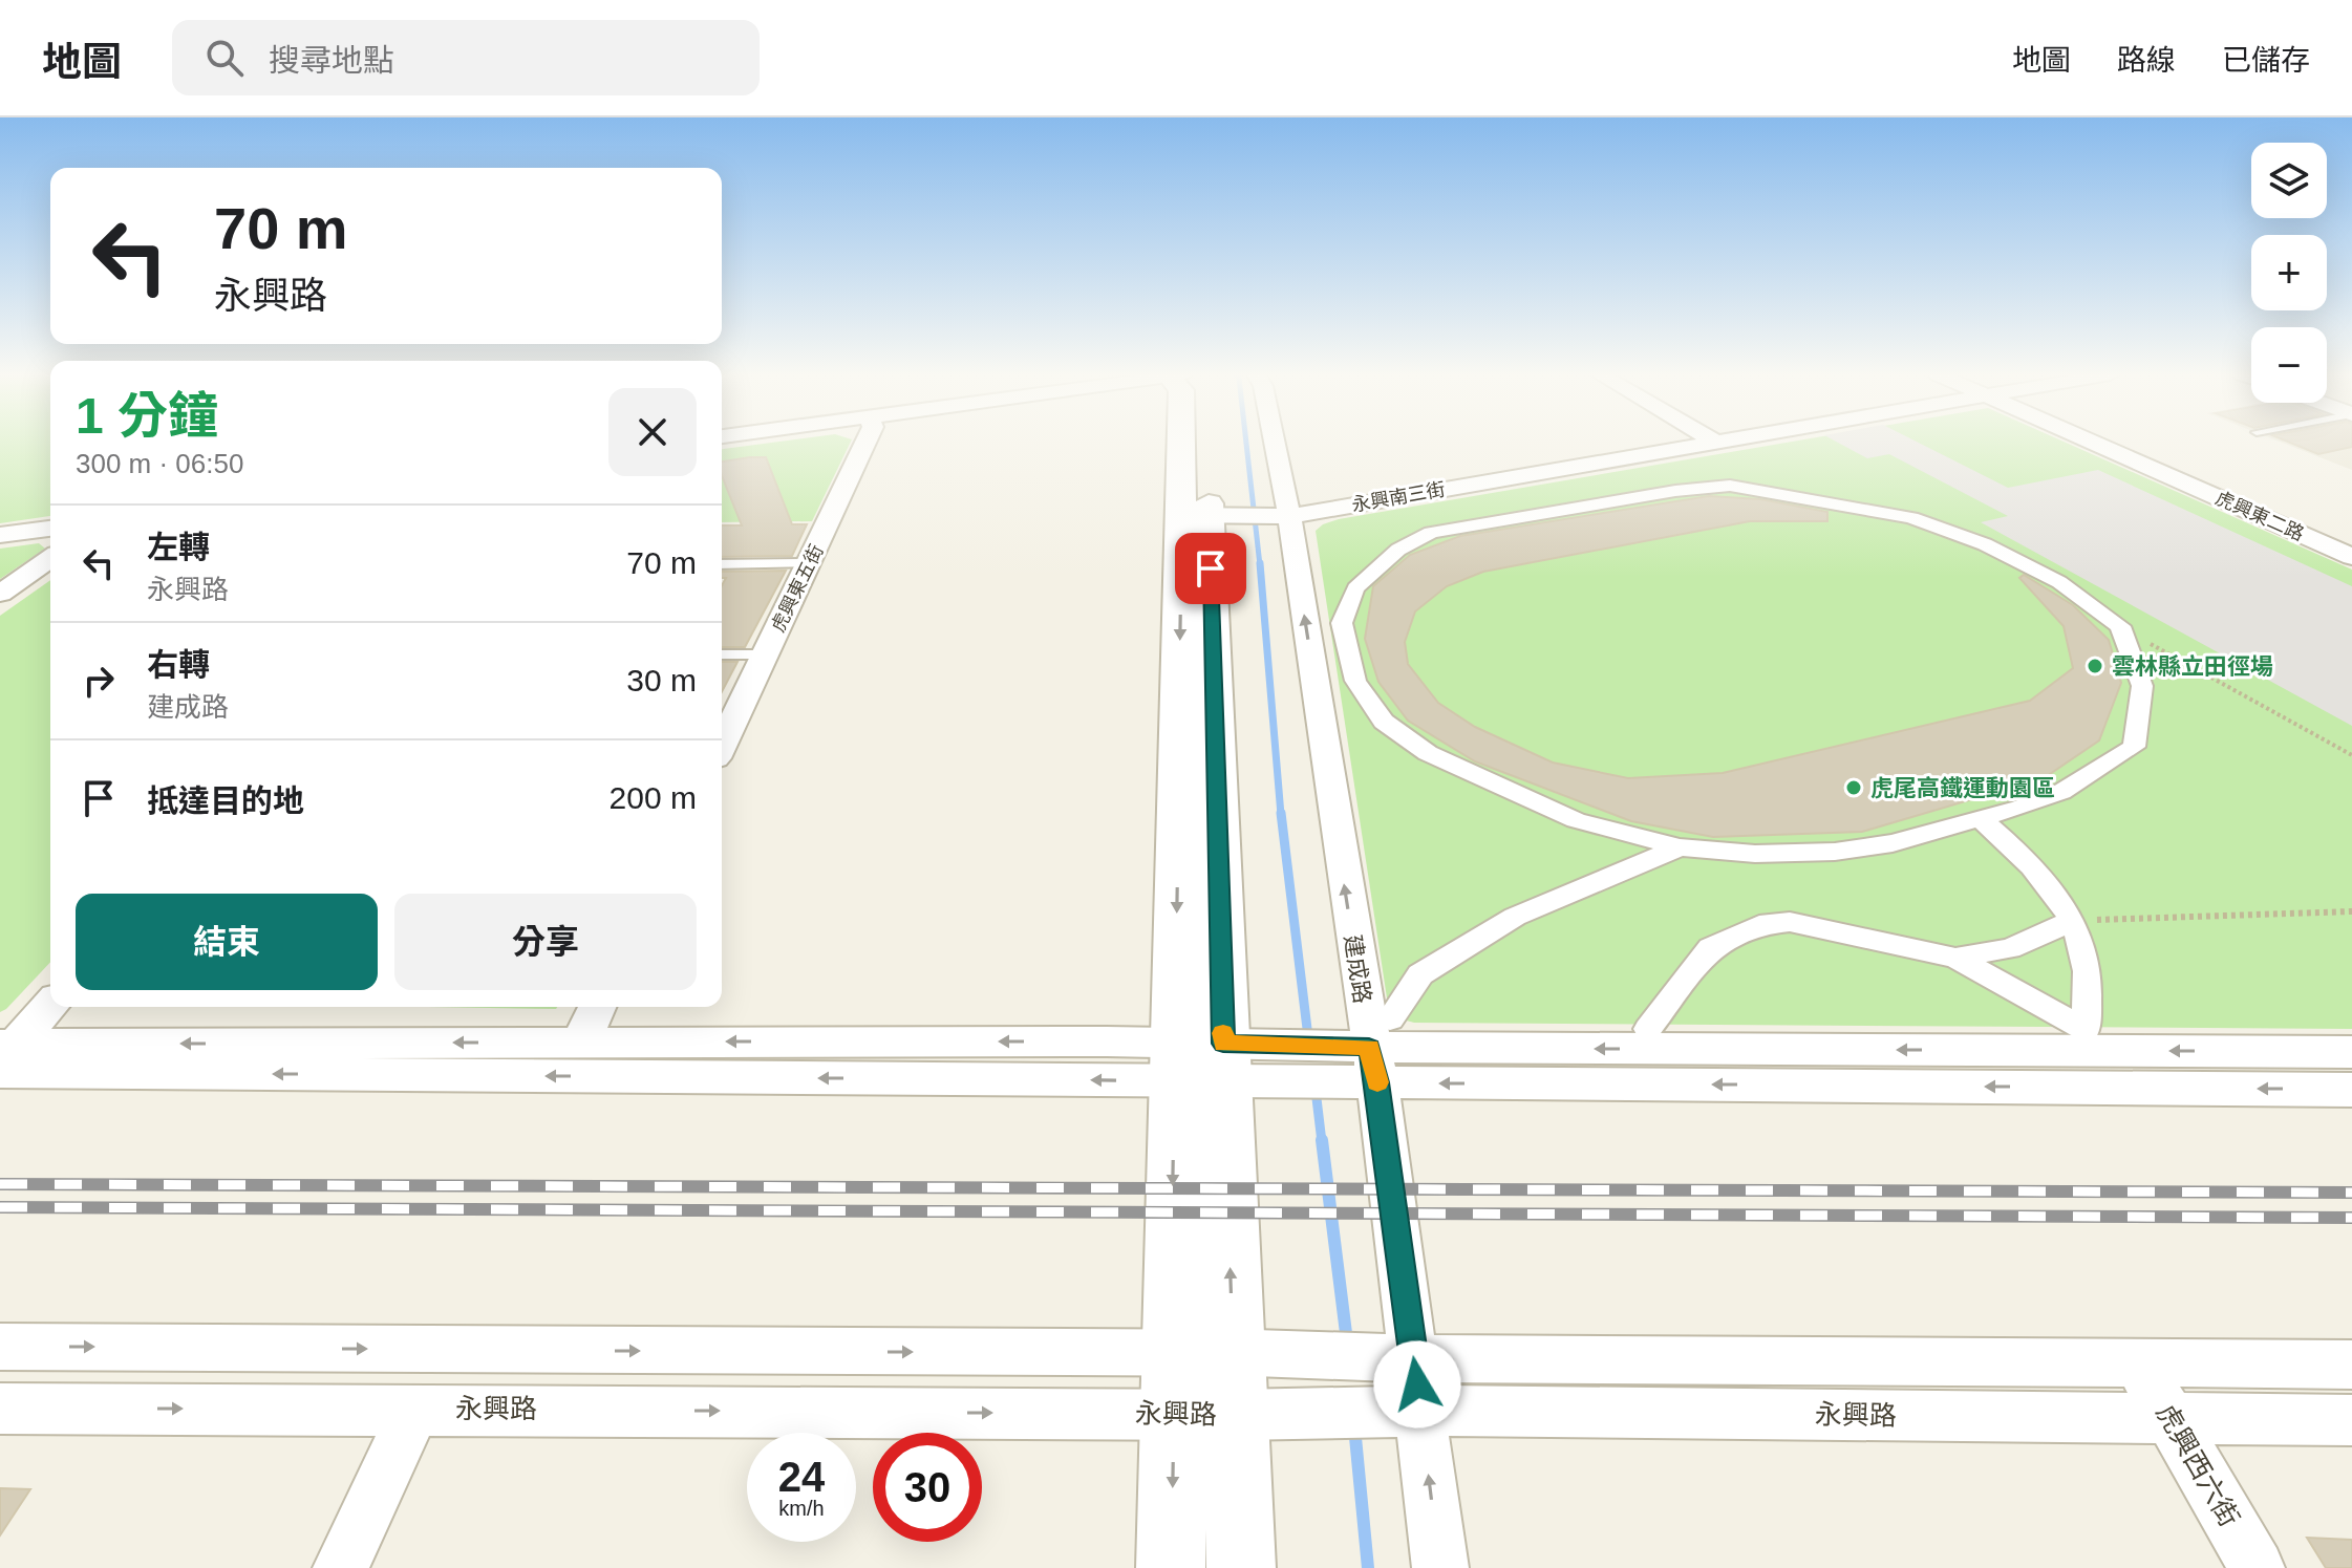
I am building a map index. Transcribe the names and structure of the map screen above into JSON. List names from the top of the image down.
{
  "streets": {
    "street": [
      "永興南三街",
      "虎興東二路",
      "虎興東五街",
      "建成路",
      "永興路",
      "虎興西六街"
    ]
  },
  "crossings": [
    ["永興南三街", "建成路"],
    ["建成路", "永興路"],
    ["永興路", "虎興西六街"]
  ],
  "places": ["雲林縣立田徑場", "虎尾高鐵運動園區"],
  "page": {
    "header": "地圖",
    "search": "搜尋地點",
    "nav": ["地圖", "路線", "已儲存"],
    "map_buttons": ["+", "−"],
    "turn": ["70 m", "永興路"],
    "heading": ["1 分鐘", "300 m · 06:50"],
    "list": [
      {
        "name": "左轉",
        "note": "永興路",
        "value": "70 m"
      },
      {
        "name": "右轉",
        "note": "建成路",
        "value": "30 m"
      },
      {
        "name": "抵達目的地",
        "value": "200 m"
      }
    ],
    "buttons": ["結束", "分享"],
    "speed": "24 km/h",
    "limit": "30"
  }
}
